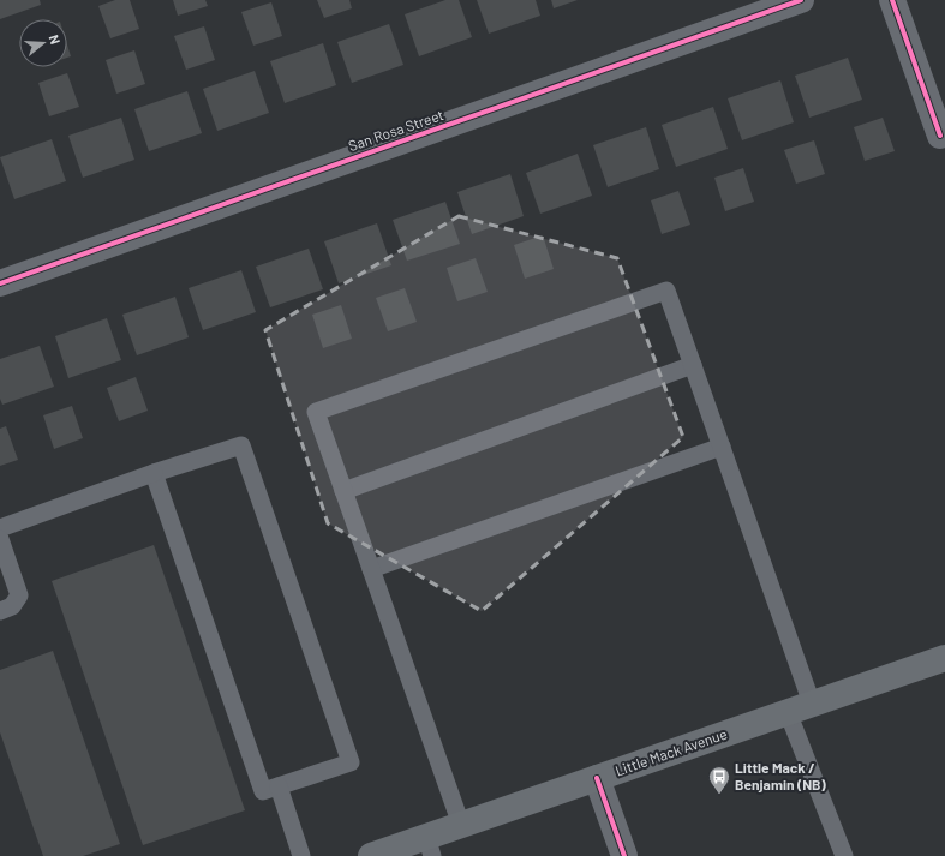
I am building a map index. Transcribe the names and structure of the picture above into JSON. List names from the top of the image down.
{
  "streets": {
    "main road": ["Little Mack Avenue"],
    "street": ["San Rosa Street"]
  },
  "places": {
    "bus stop": ["Little Mack / Benjamin (NB)"]
  },
  "north": "right"
}
